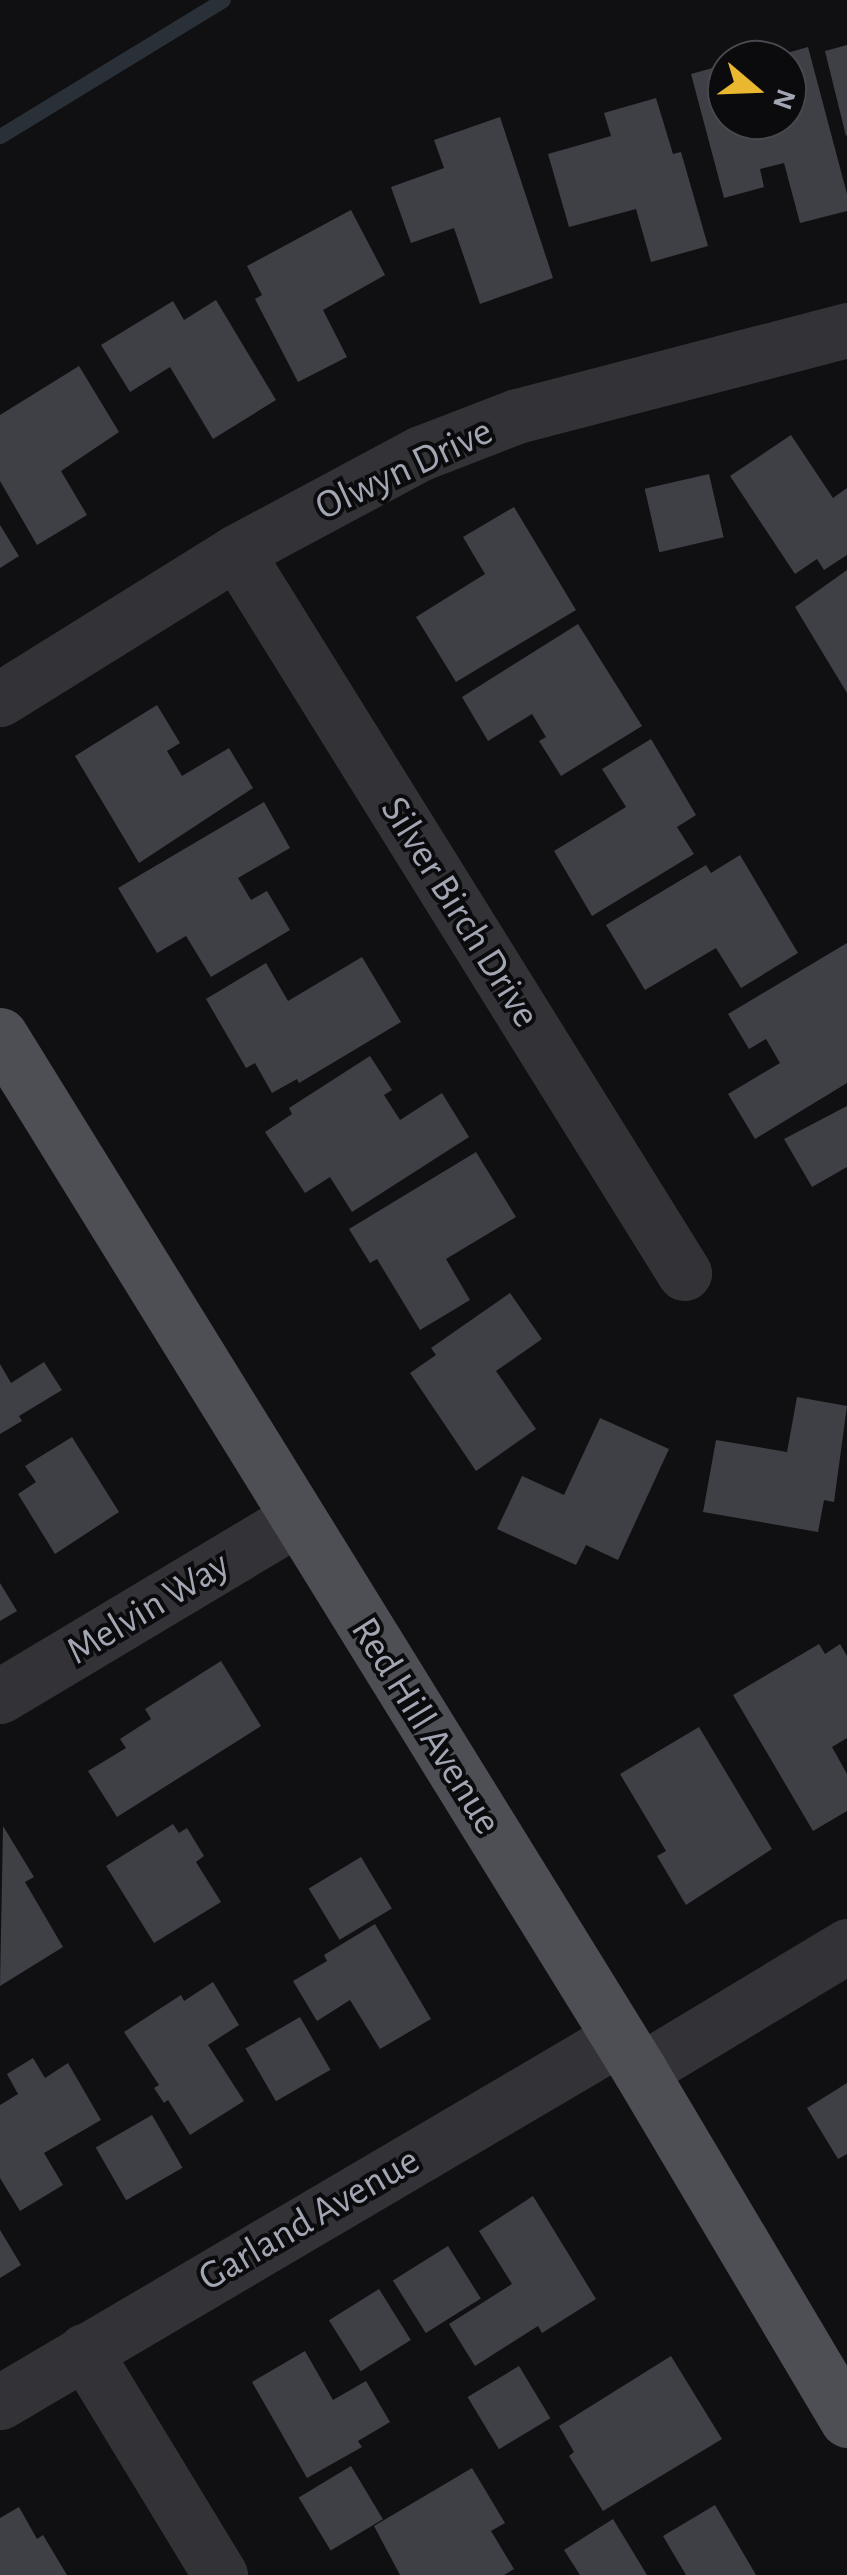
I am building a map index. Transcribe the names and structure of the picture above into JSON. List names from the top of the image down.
{
  "streets": {
    "main road": ["Red Hill Avenue"],
    "street": [
      "Olwyn Drive",
      "Silver Birch Drive",
      "Melvin Way",
      "Garland Avenue"
    ]
  },
  "crossings": [
    ["Olwyn Drive", "Silver Birch Drive"],
    ["Melvin Way", "Red Hill Avenue"],
    ["Red Hill Avenue", "Garland Avenue"]
  ],
  "north": "right"
}
